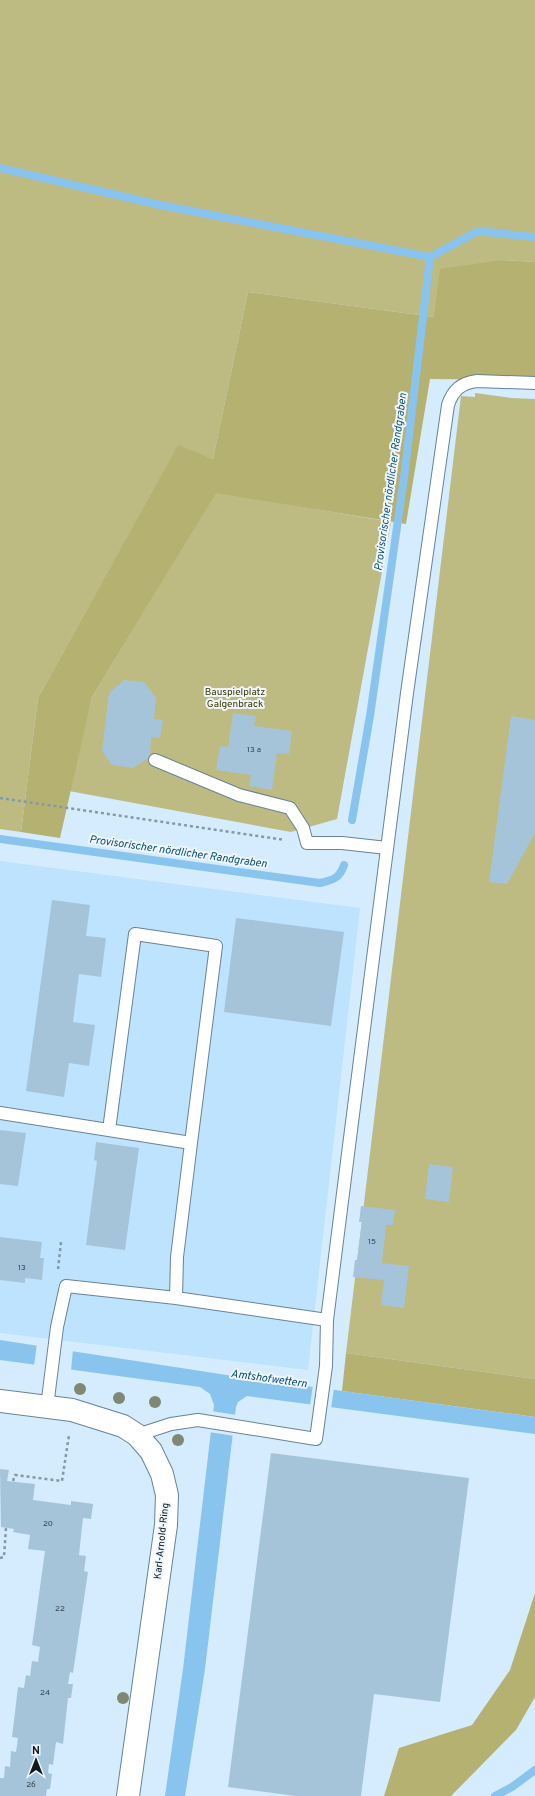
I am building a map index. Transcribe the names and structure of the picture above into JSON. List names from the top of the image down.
{
  "streets": {
    "street": ["Karl-Arnold-Ring"]
  },
  "water": ["Provisorischer nördlicher Randgraben", "Amtshofwettern"],
  "parks": ["Bauspielplatz Galgenbrack"],
  "house_numbers": [
    "13 a",
    "15",
    "13",
    "20",
    "22",
    "24",
    "26"
  ],
  "north": "top"
}
